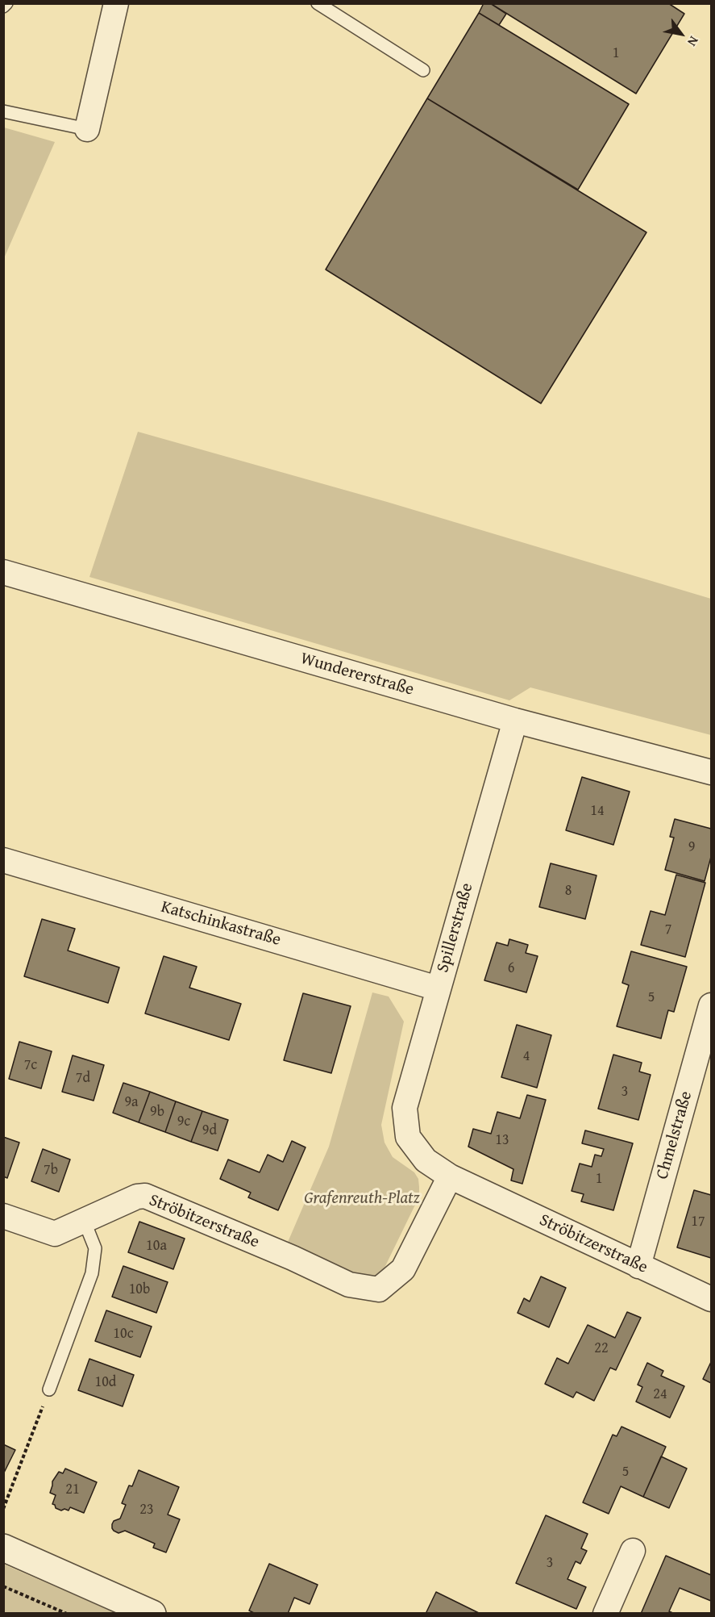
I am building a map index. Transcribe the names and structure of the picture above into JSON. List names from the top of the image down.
{
  "streets": {
    "street": [
      "Wundererstraße",
      "Katschinkastraße",
      "Spillerstraße",
      "Chmelstraße",
      "Ströbitzerstraße"
    ]
  },
  "crossings": [
    ["Wundererstraße", "Spillerstraße"],
    ["Katschinkastraße", "Spillerstraße"],
    ["Spillerstraße", "Ströbitzerstraße"],
    ["Chmelstraße", "Ströbitzerstraße"]
  ],
  "parks": ["Grafenreuth-Platz"],
  "house_numbers": [
    "1",
    "14",
    "9",
    "8",
    "7",
    "6",
    "5",
    "4",
    "7c",
    "7d",
    "3",
    "9a",
    "9b",
    "9c",
    "9d",
    "13",
    "7b",
    "1",
    "17",
    "10a",
    "10b",
    "10c",
    "22",
    "10d",
    "24",
    "5",
    "21",
    "23",
    "3"
  ],
  "north": "bottom right"
}
